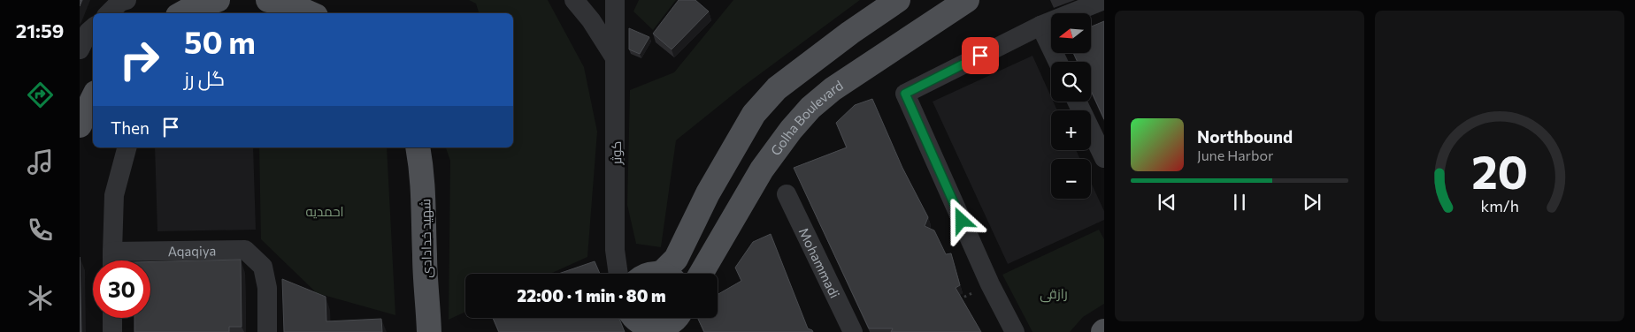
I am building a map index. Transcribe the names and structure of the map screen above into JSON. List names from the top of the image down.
{
  "streets": {
    "main road": ["Golha Boulevard", "شهید خدادادی"],
    "street": ["کوثر", "Aqaqiya", "Mohammadi"]
  },
  "parks": ["احمدیه", "رازقی"],
  "north": "left",
  "page": {
    "tabs": "21:59",
    "map_buttons": ["+", "−"],
    "turn": ["50 m", "گل رز"],
    "then": "Then",
    "song": ["Northbound", "June Harbor"],
    "limit": "30",
    "trip": "22:00 · 1 min · 80 m",
    "gauge": ["20", "km/h"]
  }
}
